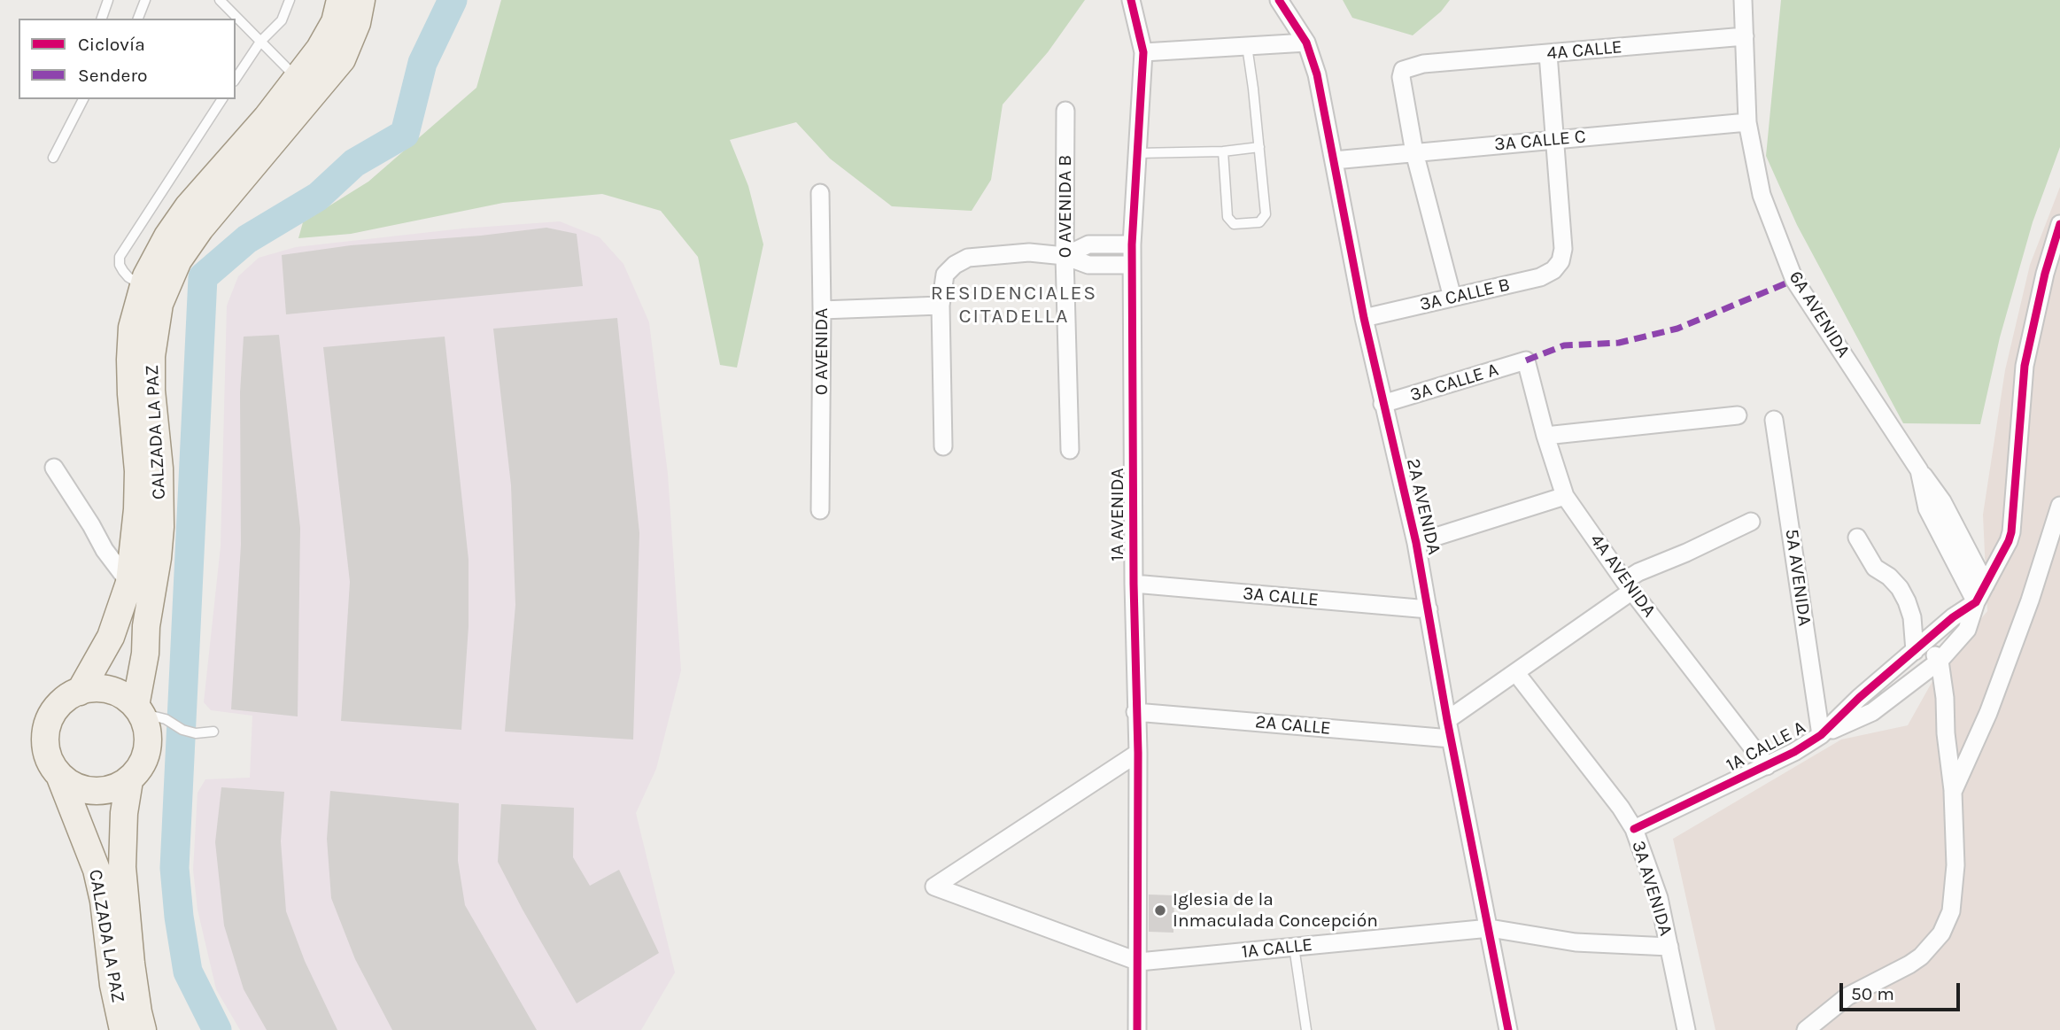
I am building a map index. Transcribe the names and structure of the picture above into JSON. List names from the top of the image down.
{
  "streets": {
    "main road": ["CALZADA LA PAZ"],
    "street": [
      "4A CALLE",
      "3A CALLE C",
      "0 AVENIDA B",
      "3A CALLE B",
      "6A AVENIDA",
      "0 AVENIDA",
      "3A CALLE A",
      "2A AVENIDA",
      "1A AVENIDA",
      "4A AVENIDA",
      "5A AVENIDA",
      "3A CALLE",
      "2A CALLE",
      "1A CALLE A",
      "3A AVENIDA",
      "1A CALLE"
    ]
  },
  "crossings": [
    ["4A CALLE", "3A CALLE C"],
    ["4A CALLE", "6A AVENIDA"],
    ["3A CALLE C", "3A CALLE B"],
    ["3A CALLE C", "6A AVENIDA"],
    ["3A CALLE C", "2A AVENIDA"],
    ["3A CALLE B", "2A AVENIDA"],
    ["6A AVENIDA", "1A CALLE A"],
    ["3A CALLE A", "2A AVENIDA"],
    ["3A CALLE A", "4A AVENIDA"],
    ["2A AVENIDA", "3A CALLE"],
    ["2A AVENIDA", "2A CALLE"],
    ["2A AVENIDA", "1A CALLE"],
    ["1A AVENIDA", "3A CALLE"],
    ["1A AVENIDA", "2A CALLE"],
    ["1A AVENIDA", "1A CALLE"],
    ["4A AVENIDA", "1A CALLE A"],
    ["5A AVENIDA", "1A CALLE A"],
    ["1A CALLE A", "3A AVENIDA"],
    ["3A AVENIDA", "1A CALLE"]
  ],
  "districts": ["RESIDENCIALES CITADELLA"],
  "places": ["Iglesia de la Inmaculada Concepción"],
  "legend": ["Ciclovía", "Sendero"],
  "scale_bar": "50 m"
}
